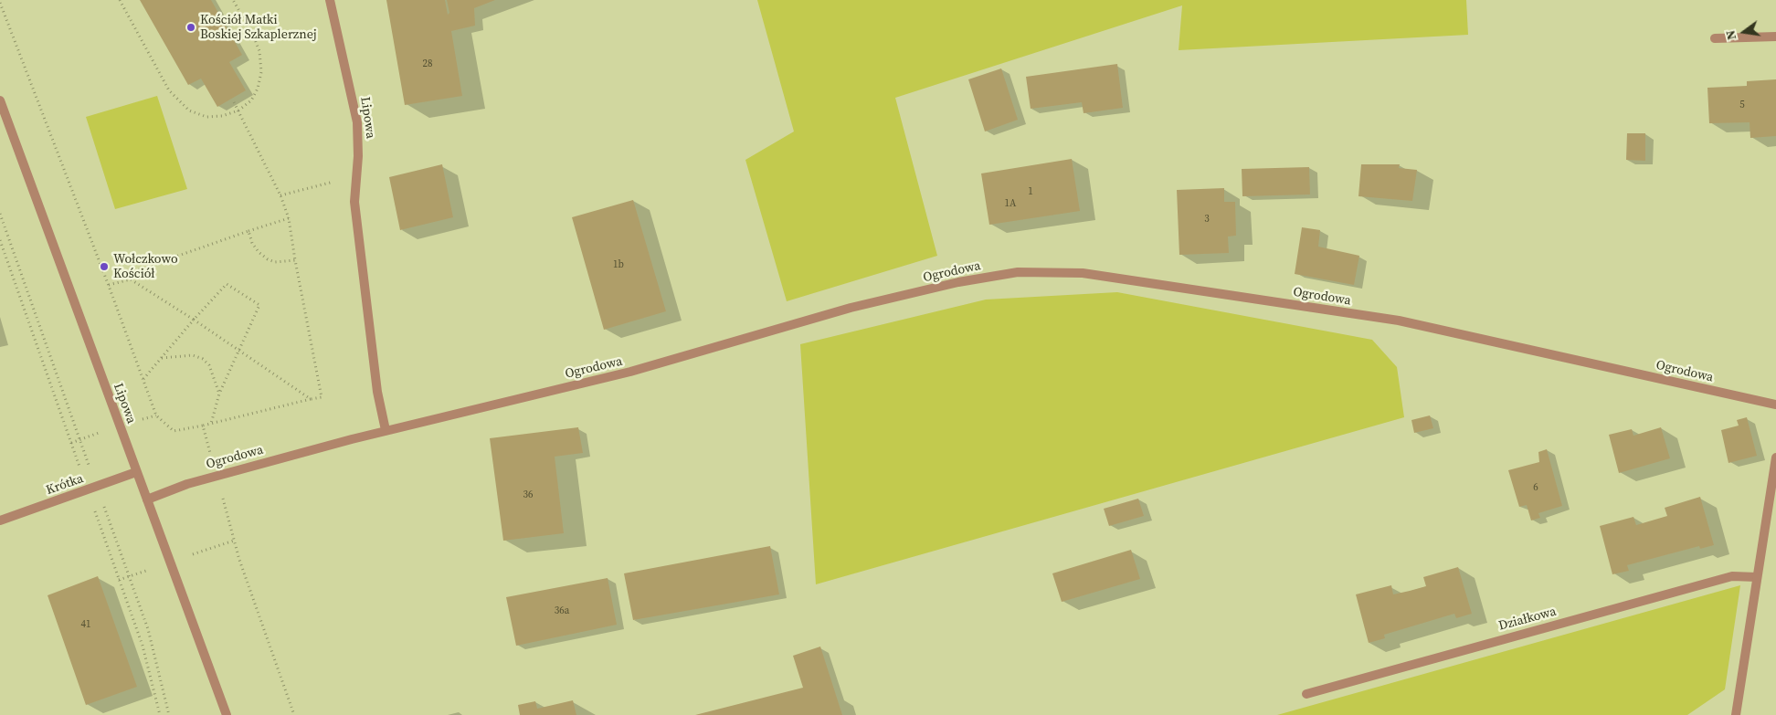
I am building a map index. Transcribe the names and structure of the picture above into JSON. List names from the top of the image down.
{
  "streets": {
    "street": [
      "Lipowa",
      "Ogrodowa",
      "Krótka",
      "Działkowa"
    ]
  },
  "crossings": [
    ["Lipowa", "Ogrodowa"],
    ["Lipowa", "Krótka"]
  ],
  "places": ["Kościół Matki Boskiej Szkaplerznej", "Wołczkowo Kościół"],
  "house_numbers": [
    "28",
    "5",
    "1",
    "1A",
    "3",
    "1b",
    "6",
    "36",
    "36a",
    "41"
  ],
  "north": "left"
}
